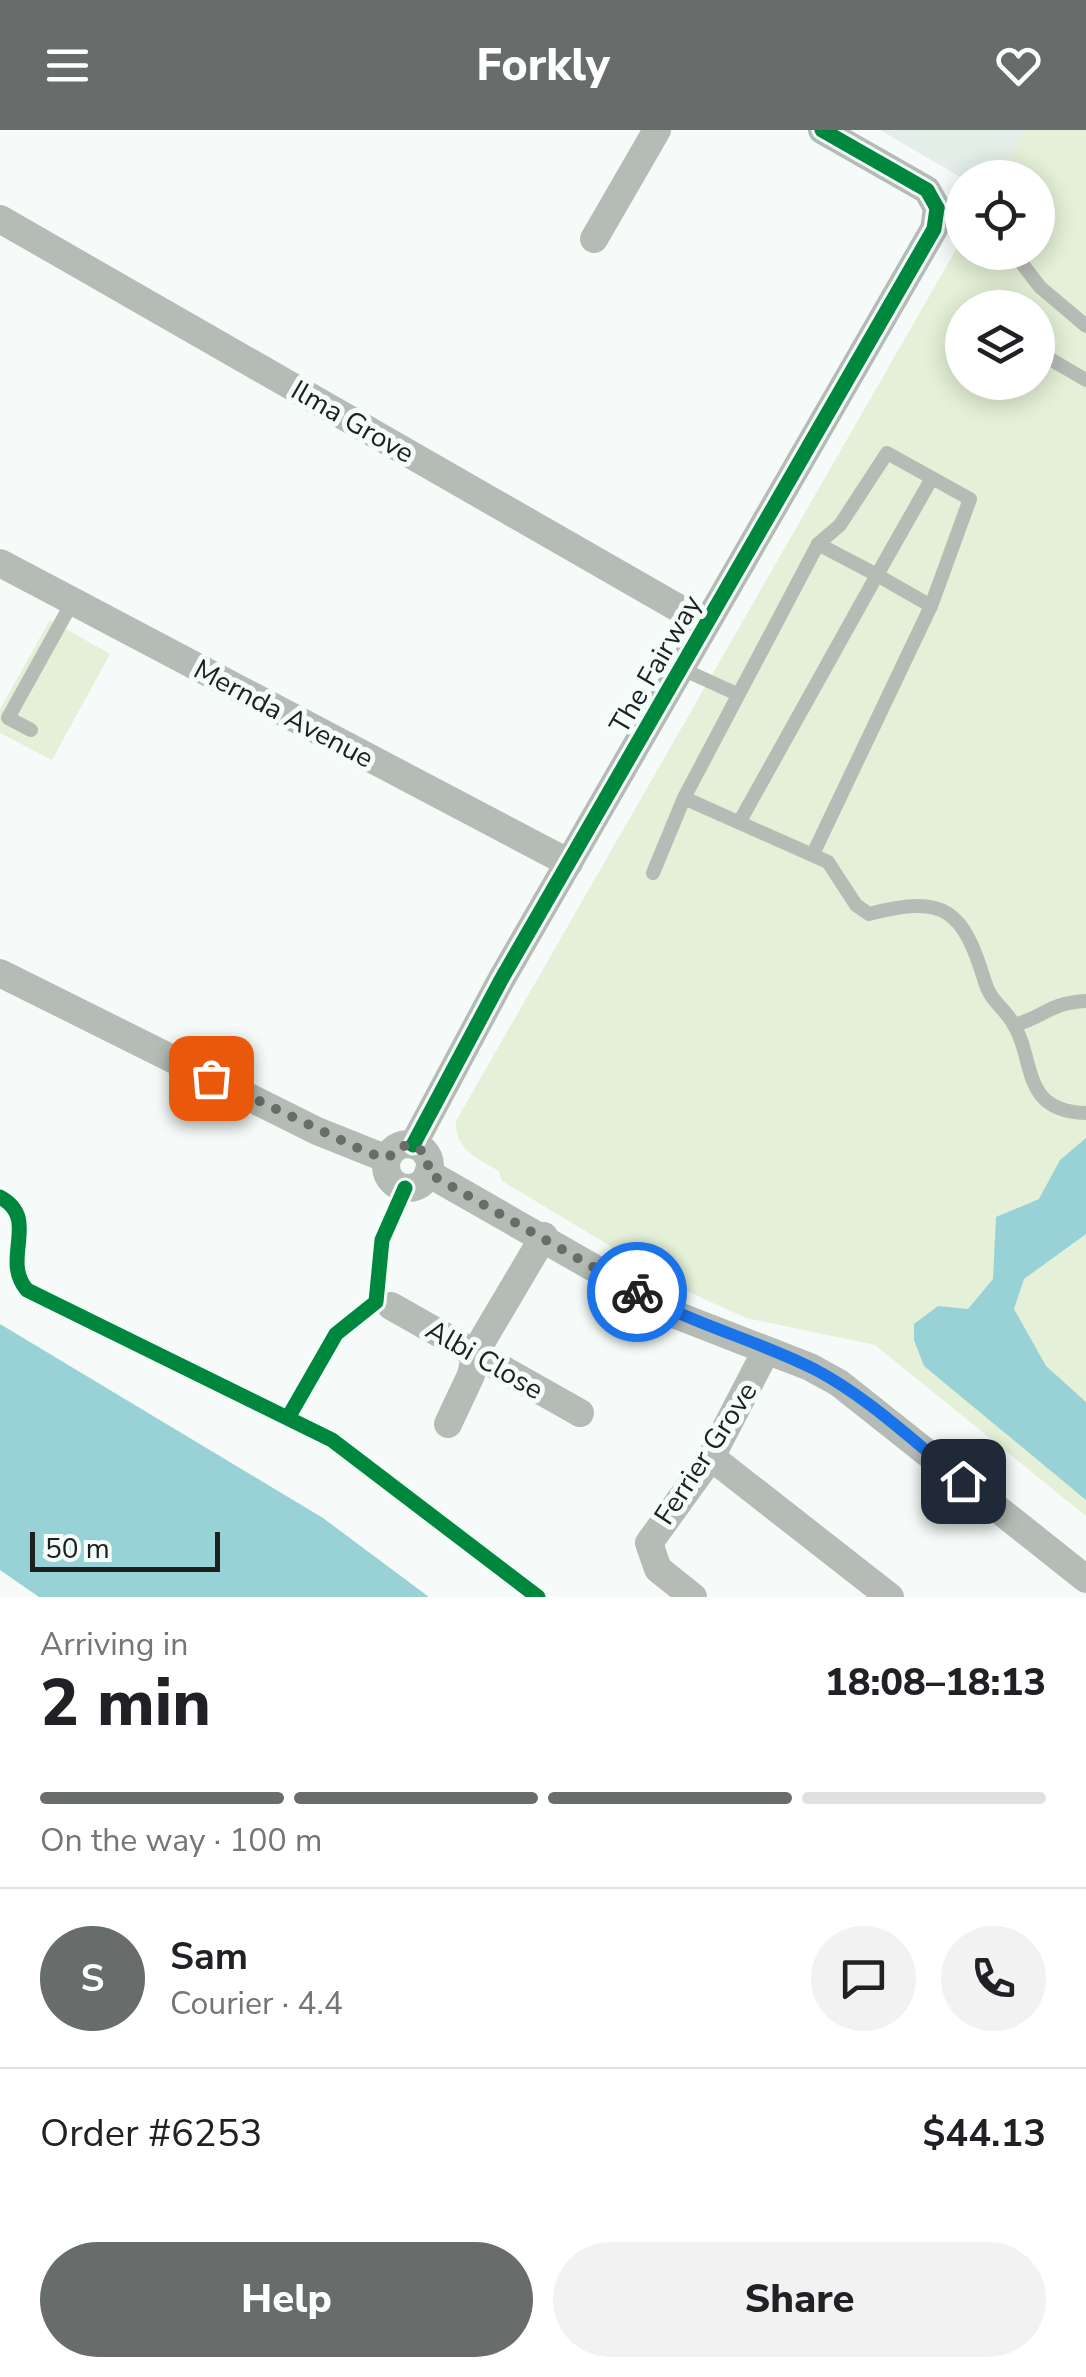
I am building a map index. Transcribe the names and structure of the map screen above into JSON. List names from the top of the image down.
{
  "streets": {
    "street": [
      "Ilma Grove",
      "The Fairway",
      "Mernda Avenue",
      "Albi Close",
      "Ferrier Grove"
    ]
  },
  "crossings": [
    ["Ilma Grove", "The Fairway"],
    ["The Fairway", "Mernda Avenue"]
  ],
  "scale_bar": "50 m",
  "page": {
    "header": "Forkly",
    "scale": "50 m",
    "heading": ["2 min", "Arriving in", "18:08–18:13"],
    "panel": [
      "Sam",
      "Courier · 4.4",
      "Order #6253",
      "$44.13"
    ],
    "bar": "On the way · 100 m",
    "round": "S",
    "buttons": ["Help", "Share"]
  }
}
